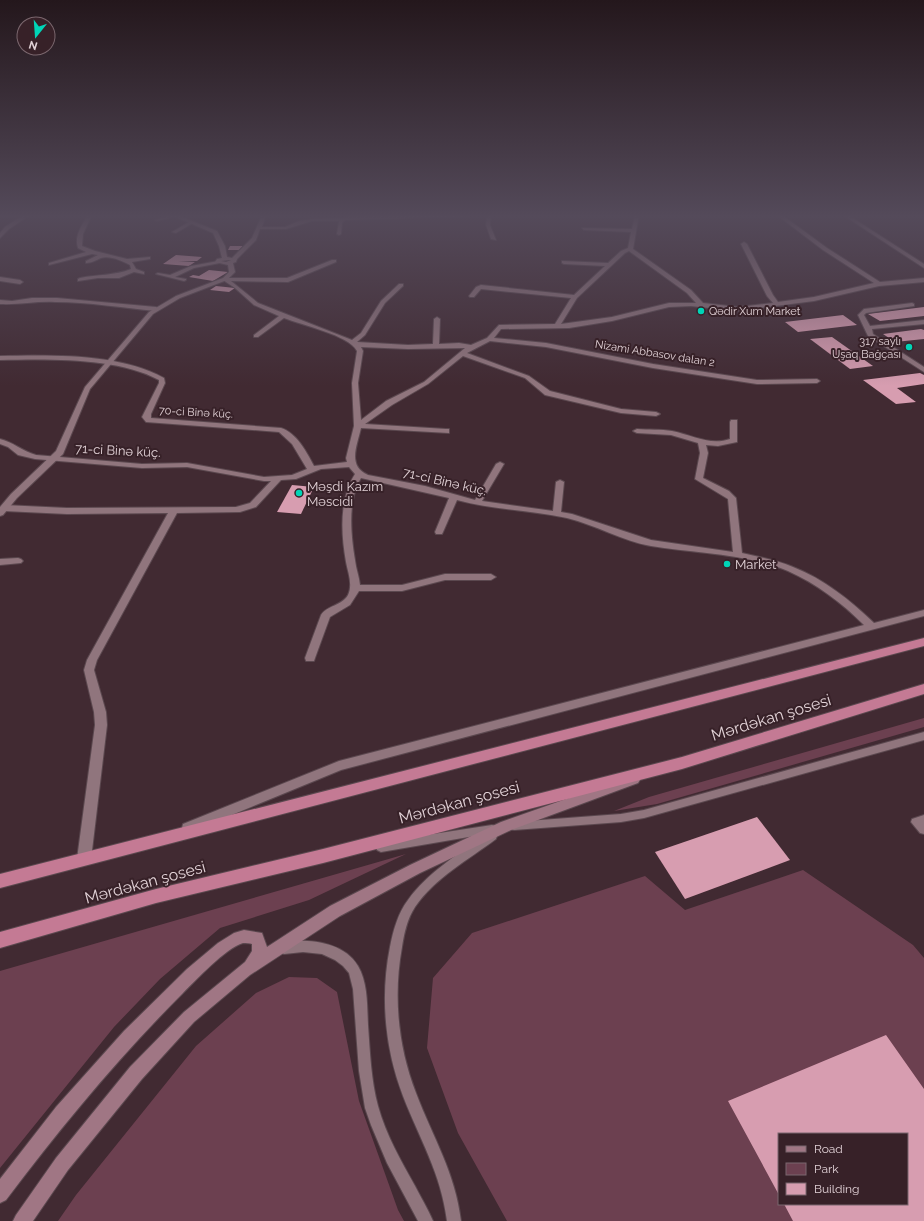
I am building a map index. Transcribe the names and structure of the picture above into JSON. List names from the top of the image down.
{
  "streets": {
    "highway": ["Mərdəkan şosesi"],
    "street": ["Nizami Abbasov dalan 2", "70-ci Binə küç.", "71-ci Binə küç."]
  },
  "crossings": [
    ["70-ci Binə küç.", "71-ci Binə küç."]
  ],
  "places": [
    "Qədir Xum Market",
    "317 saylı Uşaq Bağçası",
    "Məşdi Kazım Məscidi",
    "Market"
  ],
  "legend": ["Road", "Park", "Building"],
  "north": "bottom"
}
